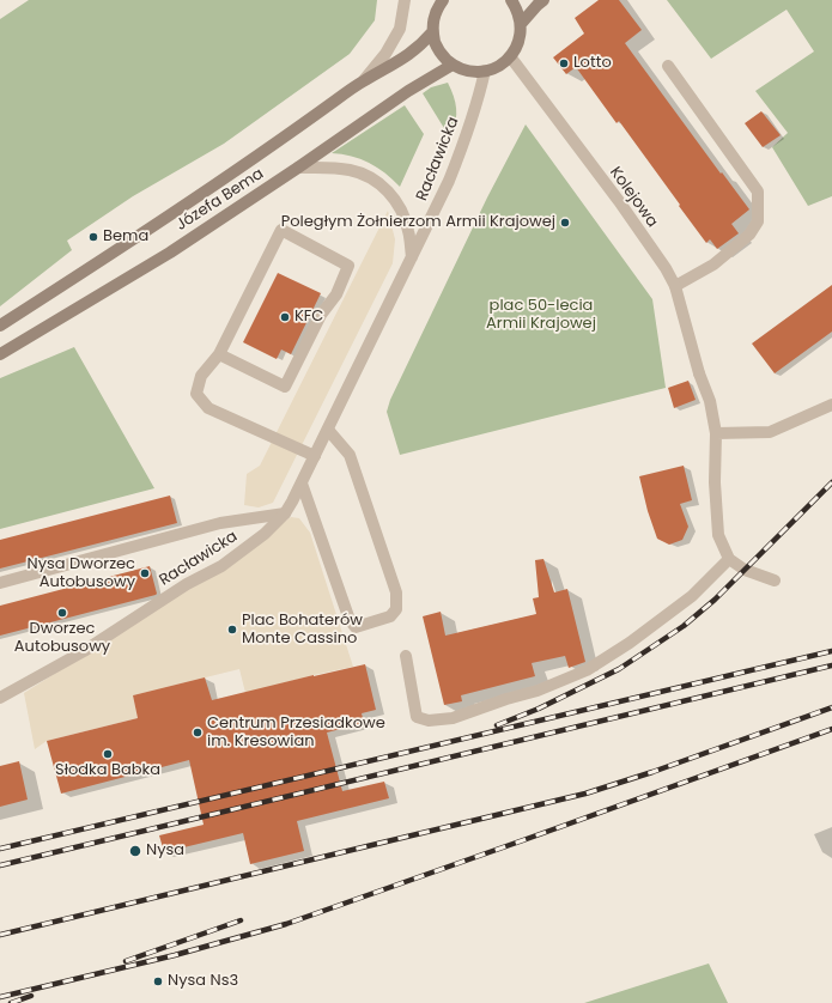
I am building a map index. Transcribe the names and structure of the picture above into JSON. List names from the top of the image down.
{
  "streets": {
    "main road": ["Józefa Bema"],
    "street": ["Racławicka", "Kolejowa"]
  },
  "crossings": [
    ["Racławicka", "Józefa Bema"]
  ],
  "parks": ["plac 50-lecia Armii Krajowej"],
  "places": [
    "Lotto",
    "Poległym Żołnierzom Armii Krajowej",
    "Bema",
    "KFC",
    "Nysa Dworzec Autobusowy",
    "Dworzec Autobusowy",
    "Plac Bohaterów Monte Cassino",
    "Centrum Przesiadkowe im. Kresowian",
    "Słodka Babka",
    "Nysa",
    "Nysa Ns3"
  ]
}
